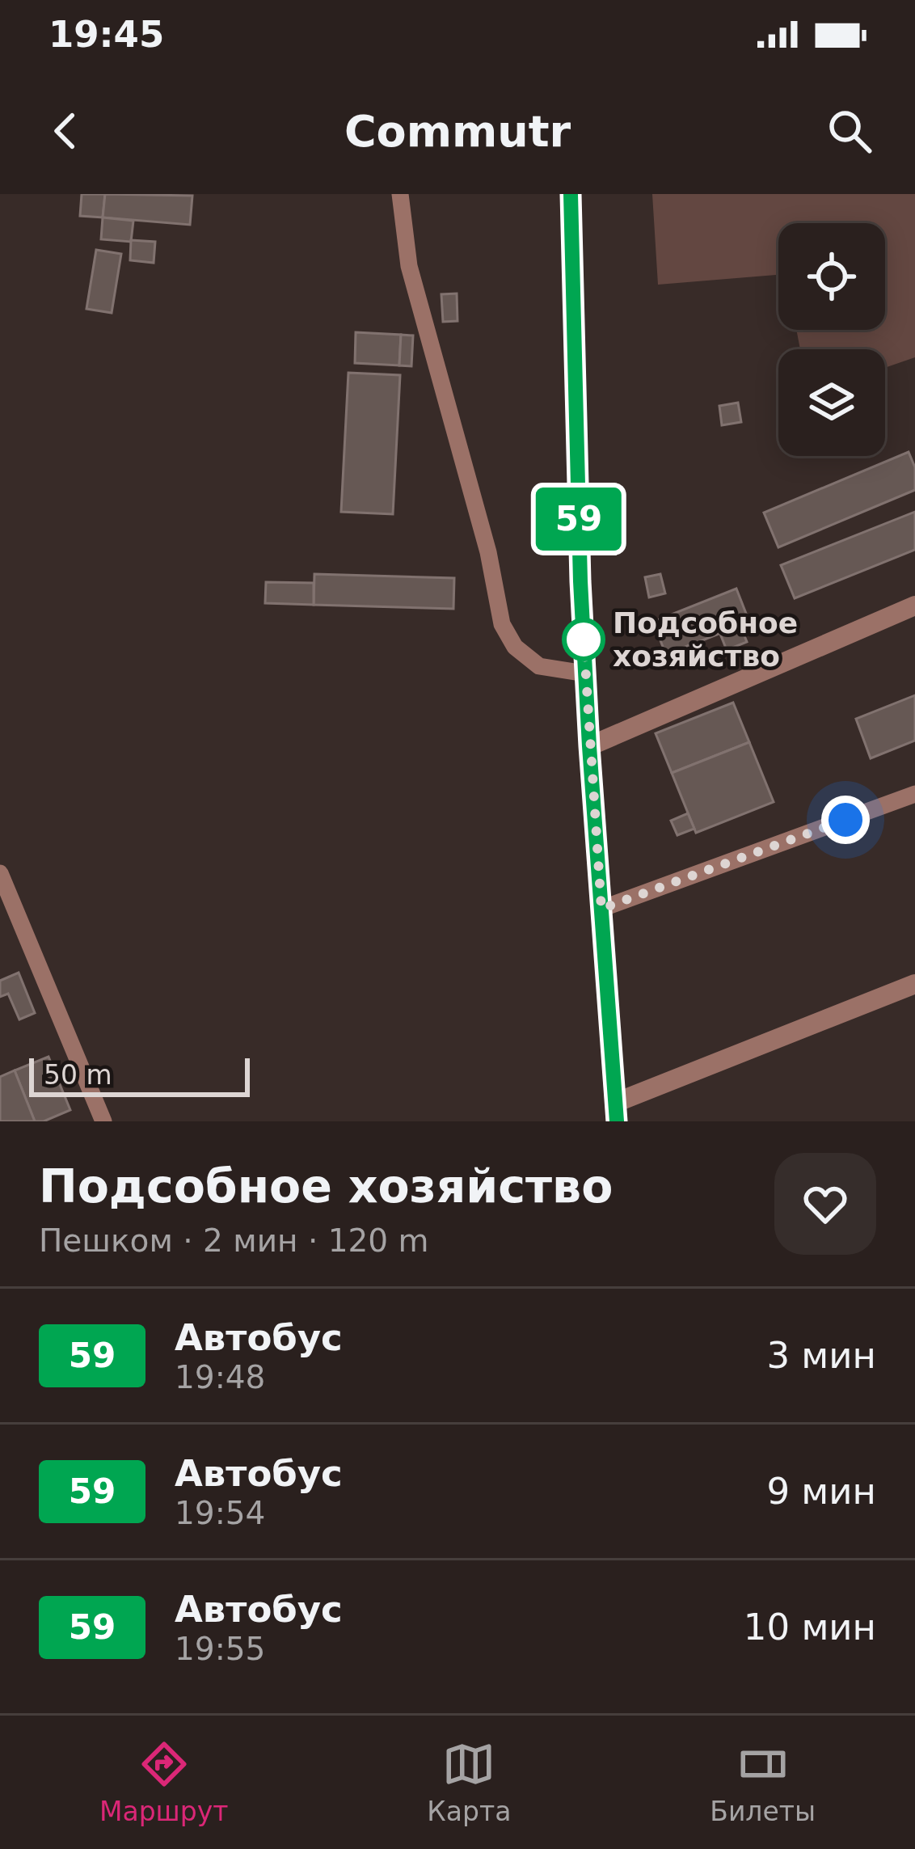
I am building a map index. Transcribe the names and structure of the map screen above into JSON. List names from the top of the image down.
{
  "places": ["Подсобное хозяйство"],
  "lines": ["bus line 59"],
  "scale_bar": "50 m",
  "page": {
    "status": "19:45",
    "header": "Commutr",
    "on_map": "59",
    "scale": "50 m",
    "heading": ["Подсобное хозяйство", "Пешком · 2 мин · 120 m"],
    "list": [
      {
        "mark": "59",
        "name": "Автобус",
        "note": "19:48",
        "value": "3 мин"
      },
      {
        "mark": "59",
        "name": "Автобус",
        "note": "19:54",
        "value": "9 мин"
      },
      {
        "mark": "59",
        "name": "Автобус",
        "note": "19:55",
        "value": "10 мин"
      }
    ],
    "tabs": ["Маршрут", "Карта", "Билеты"]
  }
}
